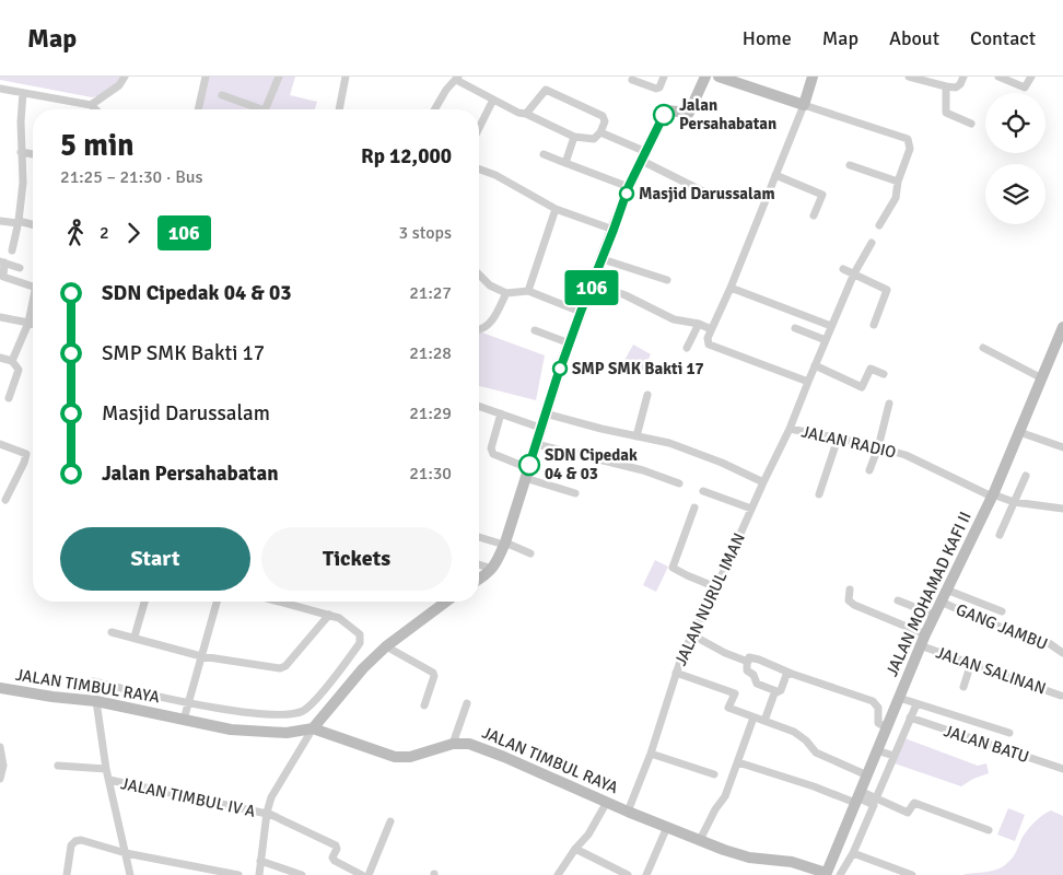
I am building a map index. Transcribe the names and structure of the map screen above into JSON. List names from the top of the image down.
{
  "streets": {
    "street": [
      "JALAN RADIO",
      "JALAN MOHAMAD KAFI II",
      "JALAN NURUL IMAN",
      "GANG JAMBU",
      "JALAN SALINAN",
      "JALAN TIMBUL RAYA",
      "JALAN BATU",
      "JALAN TIMBUL IV A"
    ]
  },
  "crossings": [
    ["JALAN RADIO", "JALAN MOHAMAD KAFI II"],
    ["JALAN RADIO", "JALAN NURUL IMAN"],
    ["JALAN MOHAMAD KAFI II", "GANG JAMBU"],
    ["JALAN MOHAMAD KAFI II", "JALAN SALINAN"],
    ["JALAN MOHAMAD KAFI II", "JALAN TIMBUL RAYA"],
    ["JALAN NURUL IMAN", "JALAN TIMBUL RAYA"]
  ],
  "places": [
    "Jalan Persahabatan",
    "Masjid Darussalam",
    "SMP SMK Bakti 17",
    "SDN Cipedak 04 & 03"
  ],
  "lines": ["bus line 106"],
  "page": {
    "header": "Map",
    "nav": [
      "Home",
      "Map",
      "About",
      "Contact"
    ],
    "on_map": "106",
    "heading": ["5 min", "21:25 – 21:30 · Bus", "Rp 12,000"],
    "legs": ["2", "106", "3 stops"],
    "list": [
      {
        "name": "SDN Cipedak 04 & 03",
        "value": "21:27"
      },
      {
        "name": "SMP SMK Bakti 17",
        "value": "21:28"
      },
      {
        "name": "Masjid Darussalam",
        "value": "21:29"
      },
      {
        "name": "Jalan Persahabatan",
        "value": "21:30"
      }
    ],
    "buttons": ["Start", "Tickets"]
  }
}
